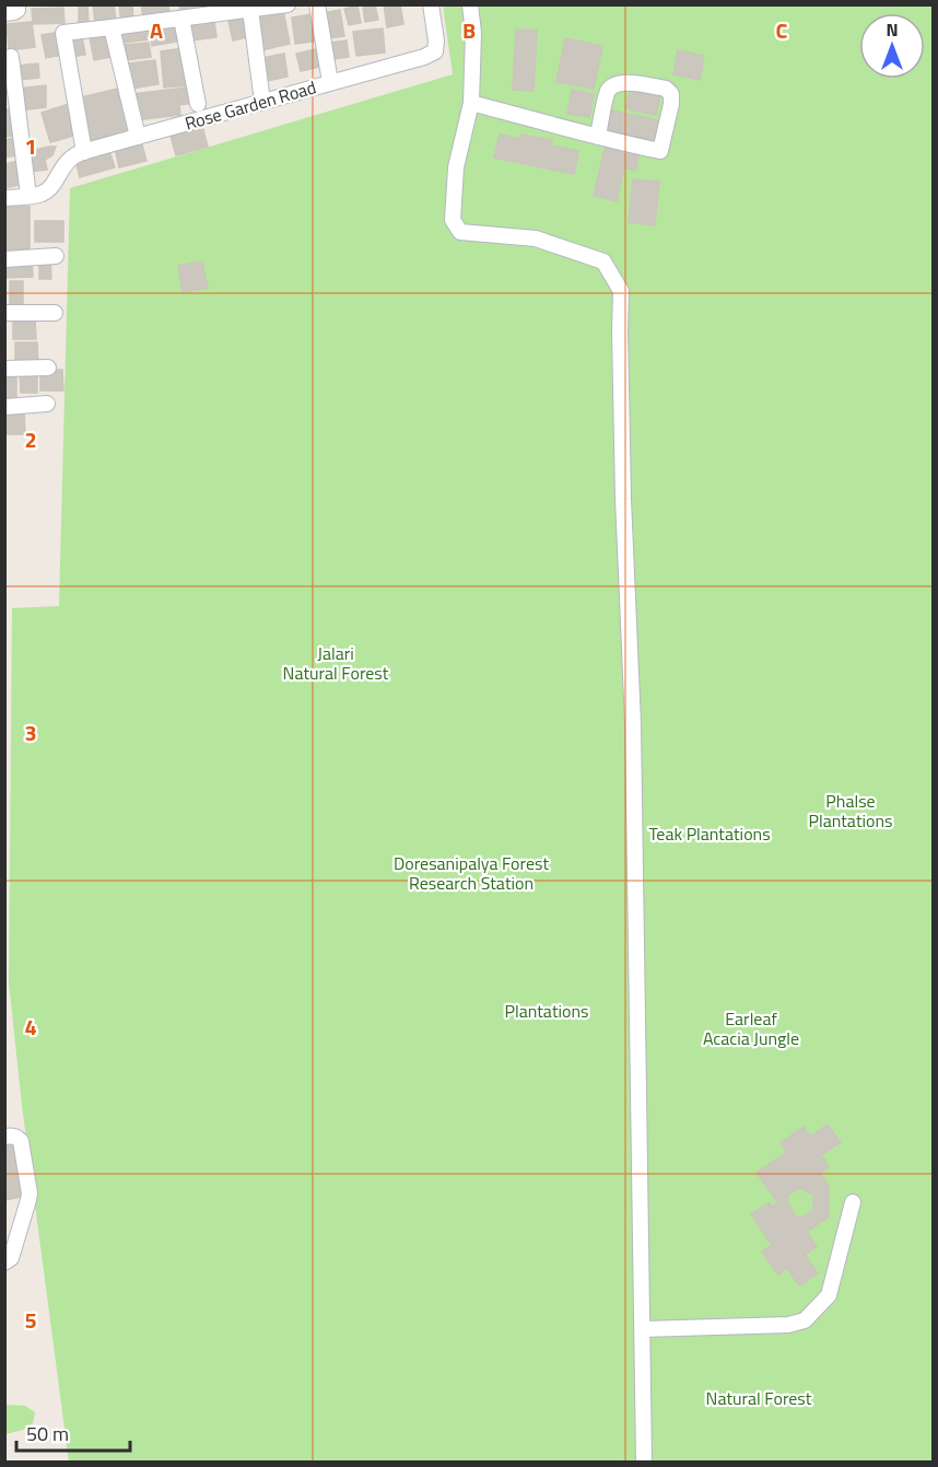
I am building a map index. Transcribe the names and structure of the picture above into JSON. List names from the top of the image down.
{
  "streets": {
    "street": ["Rose Garden Road"]
  },
  "parks": [
    "Jalari Natural Forest",
    "Phalse Plantations",
    "Teak Plantations",
    "Doresanipalya Forest Research Station",
    "Plantations",
    "Earleaf Acacia Jungle",
    "Natural Forest"
  ],
  "scale_bar": "50 m",
  "north": "top",
  "grid": {
    "columns": ["A", "B", "C"],
    "rows": [
      "1",
      "2",
      "3",
      "4",
      "5"
    ]
  }
}
